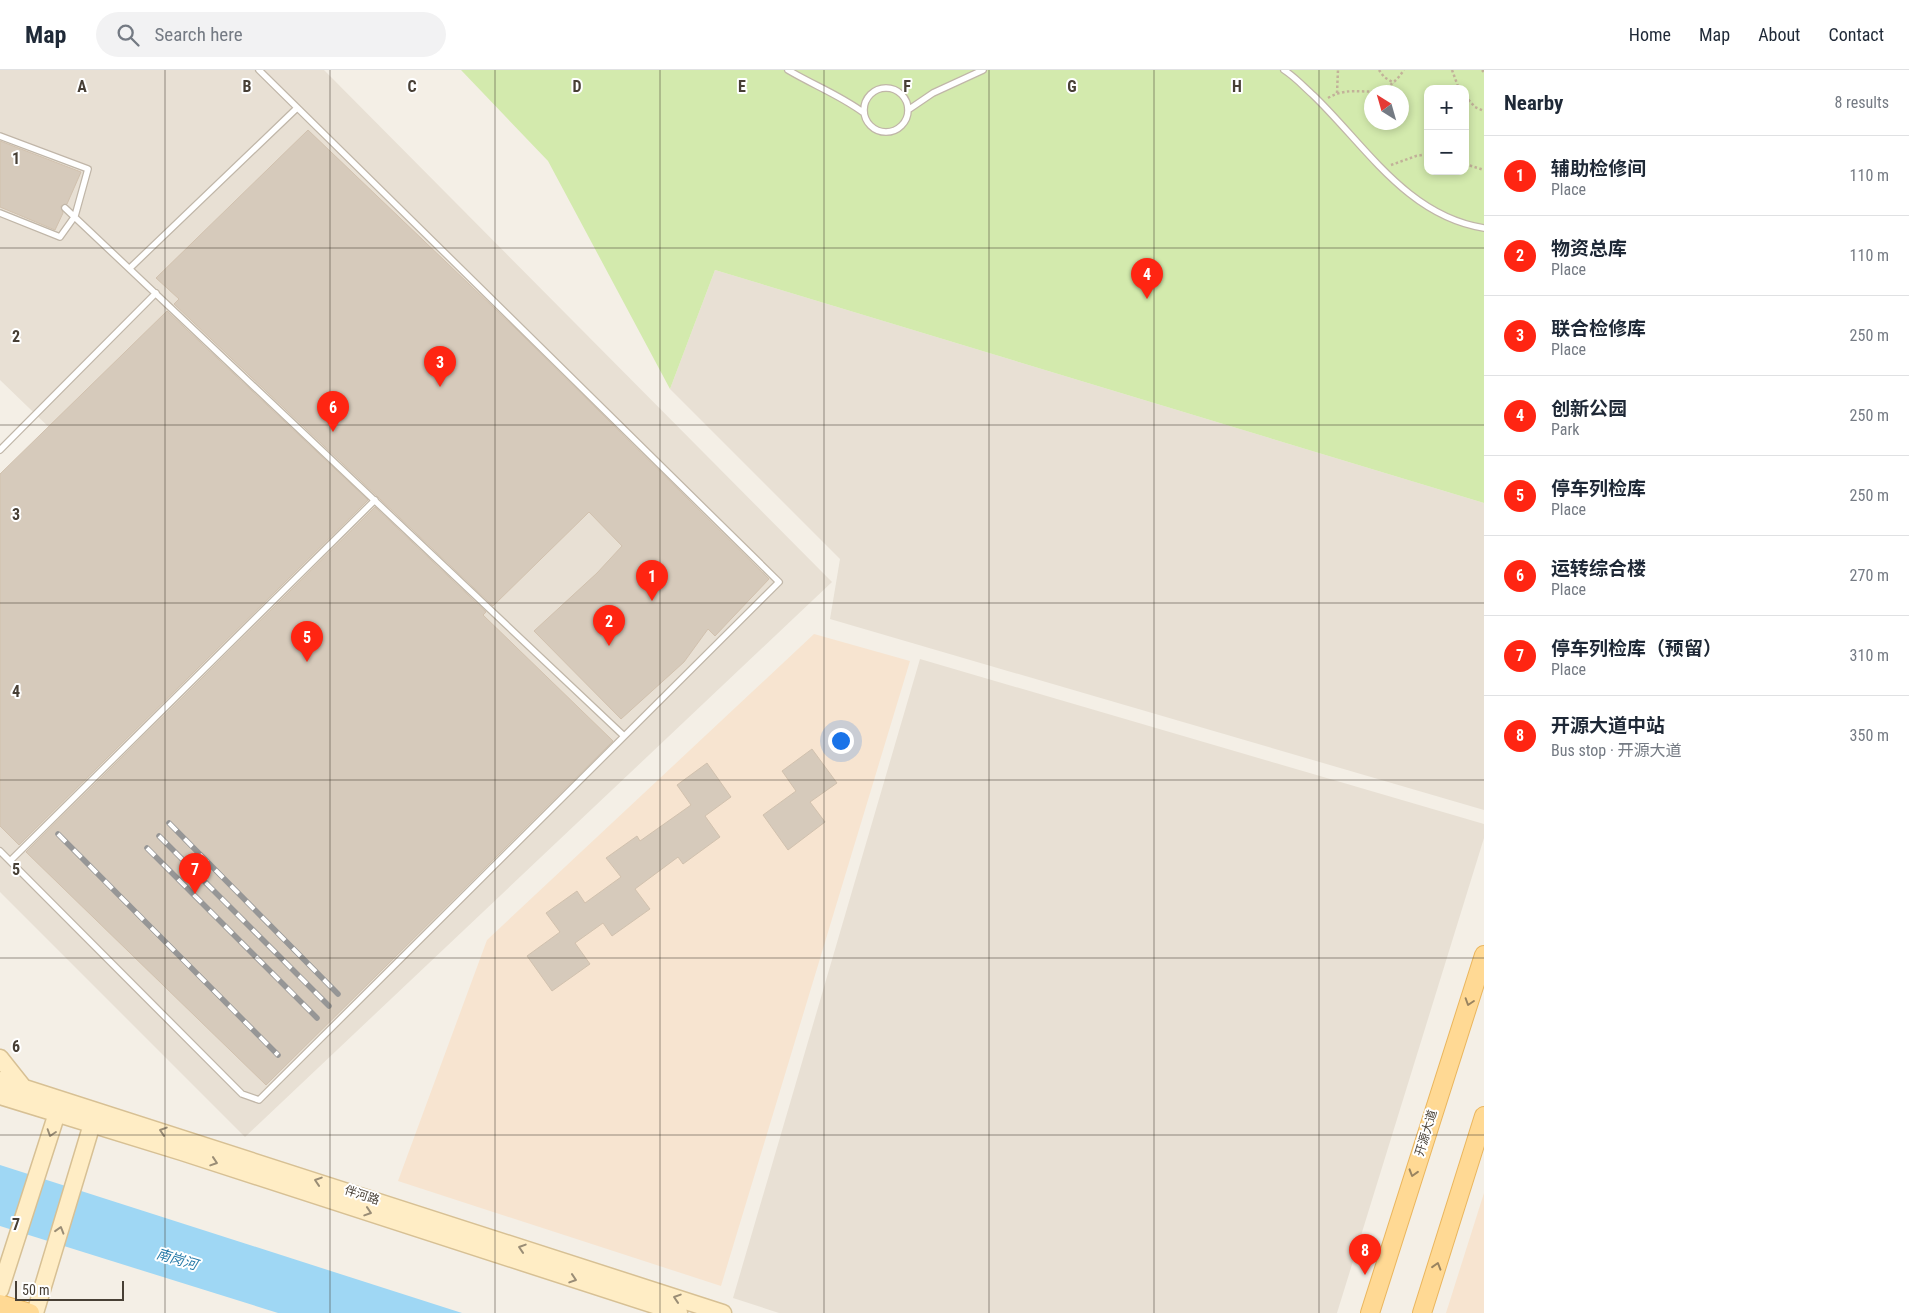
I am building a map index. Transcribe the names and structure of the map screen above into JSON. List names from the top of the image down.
{
  "streets": {
    "main road": ["开源大道"],
    "street": ["伴河路"]
  },
  "water": ["南岗河"],
  "scale_bar": "50 m",
  "north": "top left",
  "page": {
    "header": "Map",
    "search": "Search here",
    "nav": [
      "Home",
      "Map",
      "About",
      "Contact"
    ],
    "heading": ["Nearby", "8 results"],
    "map_buttons": ["+", "−"],
    "list": [
      {
        "mark": "1",
        "name": "辅助检修间",
        "note": "Place",
        "value": "110 m"
      },
      {
        "mark": "2",
        "name": "物资总库",
        "note": "Place",
        "value": "110 m"
      },
      {
        "mark": "3",
        "name": "联合检修库",
        "note": "Place",
        "value": "250 m"
      },
      {
        "mark": "4",
        "name": "创新公园",
        "note": "Park",
        "value": "250 m"
      },
      {
        "mark": "5",
        "name": "停车列检库",
        "note": "Place",
        "value": "250 m"
      },
      {
        "mark": "6",
        "name": "运转综合楼",
        "note": "Place",
        "value": "270 m"
      },
      {
        "mark": "7",
        "name": "停车列检库（预留）",
        "note": "Place",
        "value": "310 m"
      },
      {
        "mark": "8",
        "name": "开源大道中站",
        "note": "Bus stop · 开源大道",
        "value": "350 m"
      }
    ],
    "pins": [
      "4",
      "3",
      "6",
      "1",
      "2",
      "5",
      "7",
      "8"
    ],
    "scale": "50 m"
  },
  "grid": {
    "columns": [
      "A",
      "B",
      "C",
      "D",
      "E",
      "F",
      "G",
      "H"
    ],
    "rows": [
      "1",
      "2",
      "3",
      "4",
      "5",
      "6",
      "7"
    ]
  }
}
